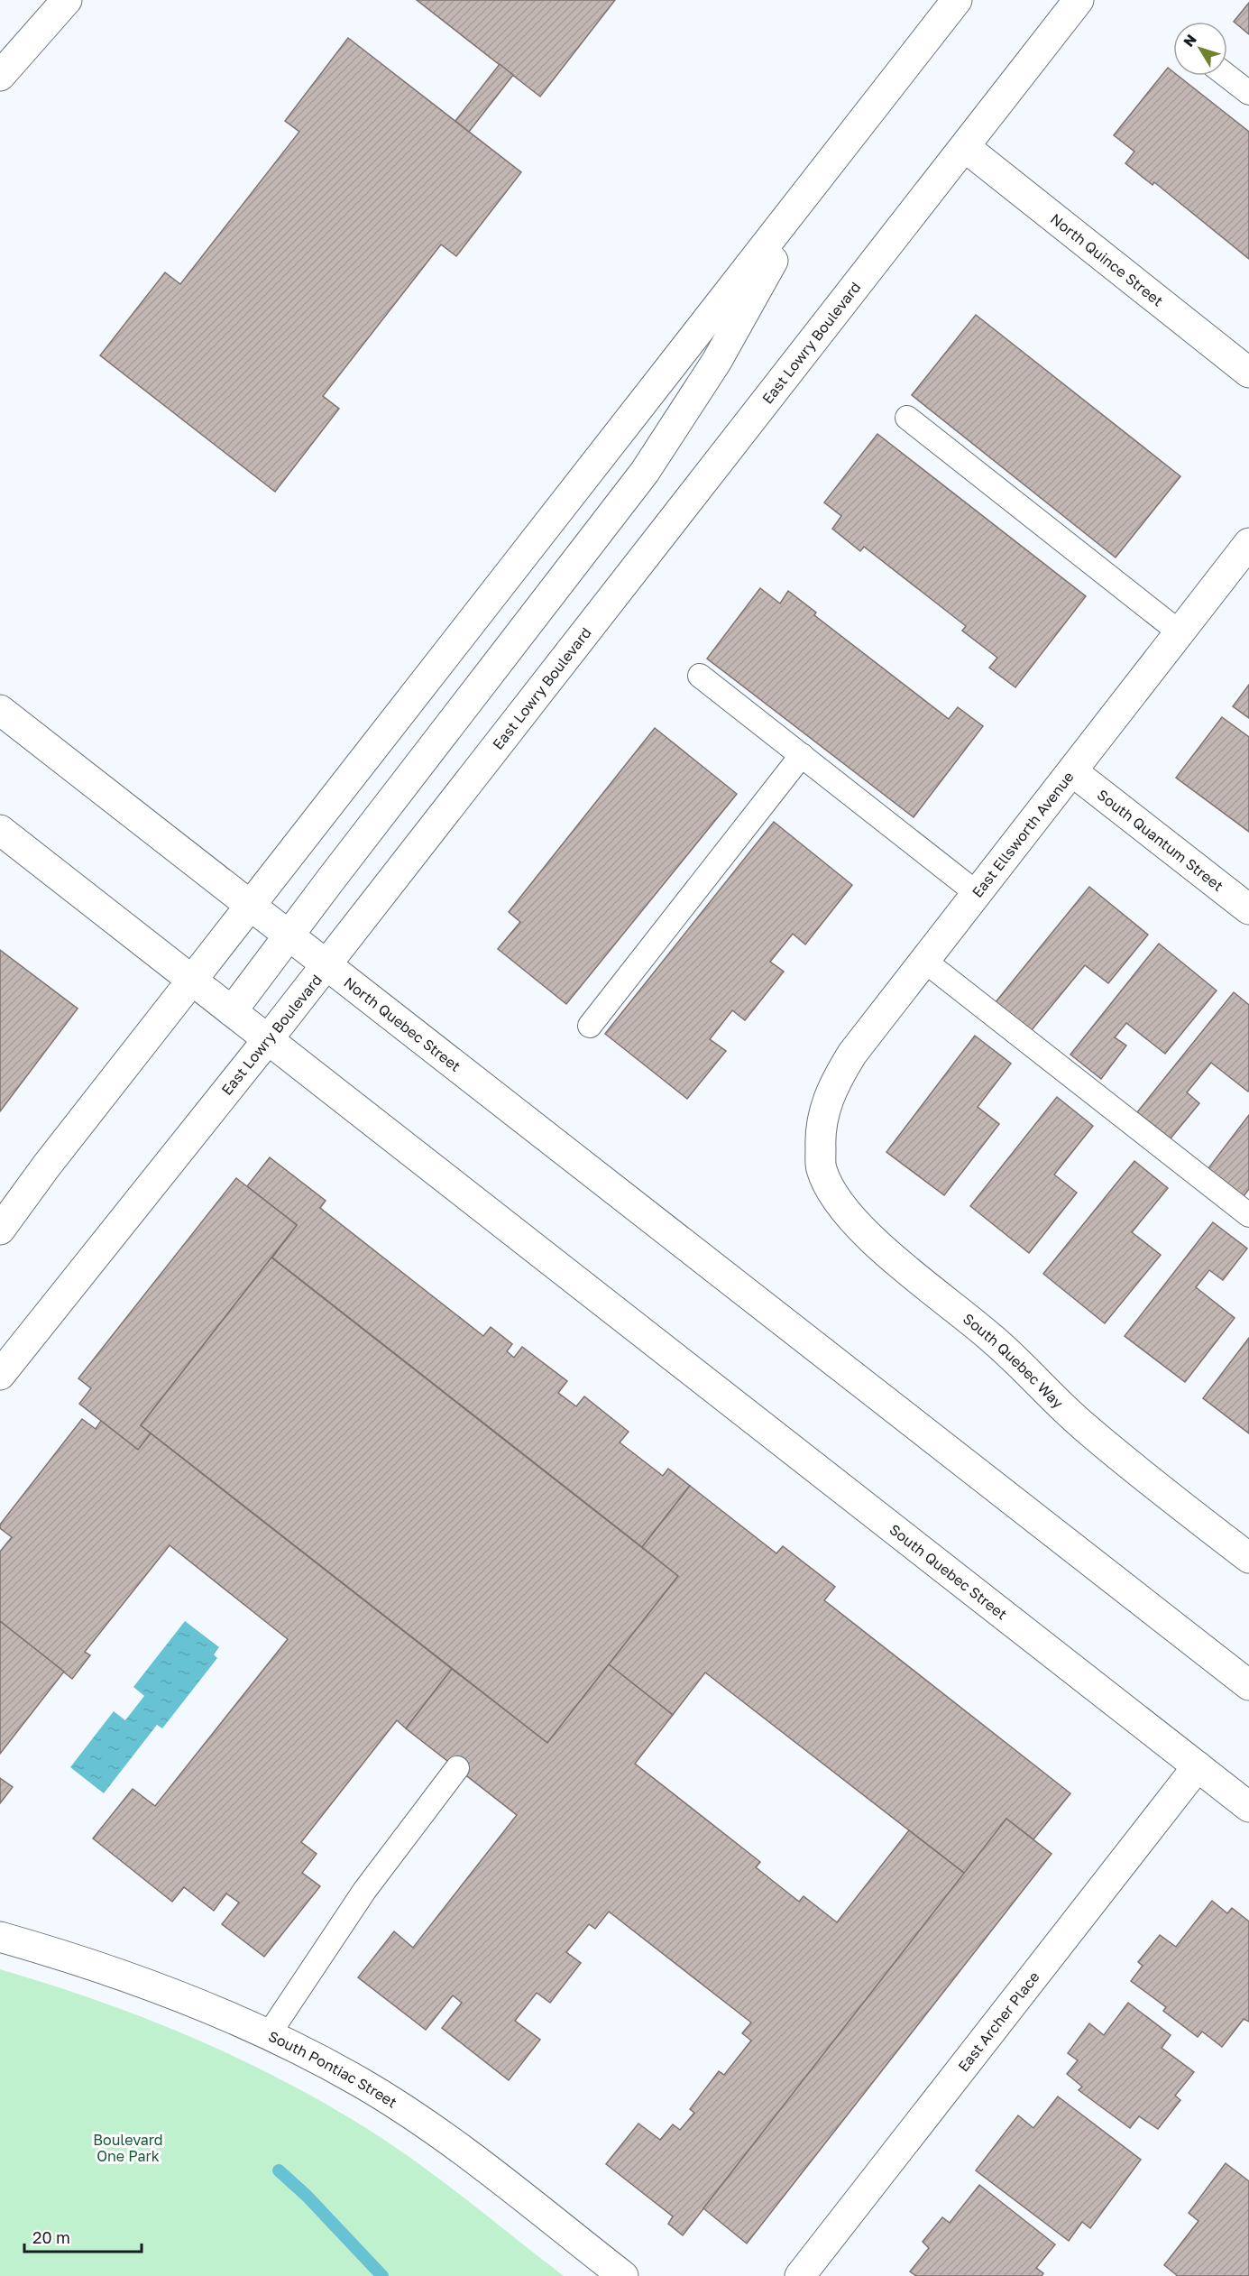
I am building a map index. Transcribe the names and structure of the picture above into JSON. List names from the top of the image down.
{
  "streets": {
    "main road": [
      "North Quince Street",
      "East Lowry Boulevard",
      "East Ellsworth Avenue",
      "South Quantum Street",
      "North Quebec Street",
      "South Quebec Way",
      "South Quebec Street",
      "East Archer Place",
      "South Pontiac Street"
    ]
  },
  "crossings": [
    ["North Quince Street", "East Lowry Boulevard"],
    ["East Lowry Boulevard", "North Quebec Street"],
    ["East Lowry Boulevard", "South Quebec Street"],
    ["East Ellsworth Avenue", "South Quantum Street"],
    ["East Ellsworth Avenue", "South Quebec Way"],
    ["South Quebec Street", "East Archer Place"]
  ],
  "parks": ["Boulevard One Park"],
  "scale_bar": "20 m",
  "north": "top left"
}
